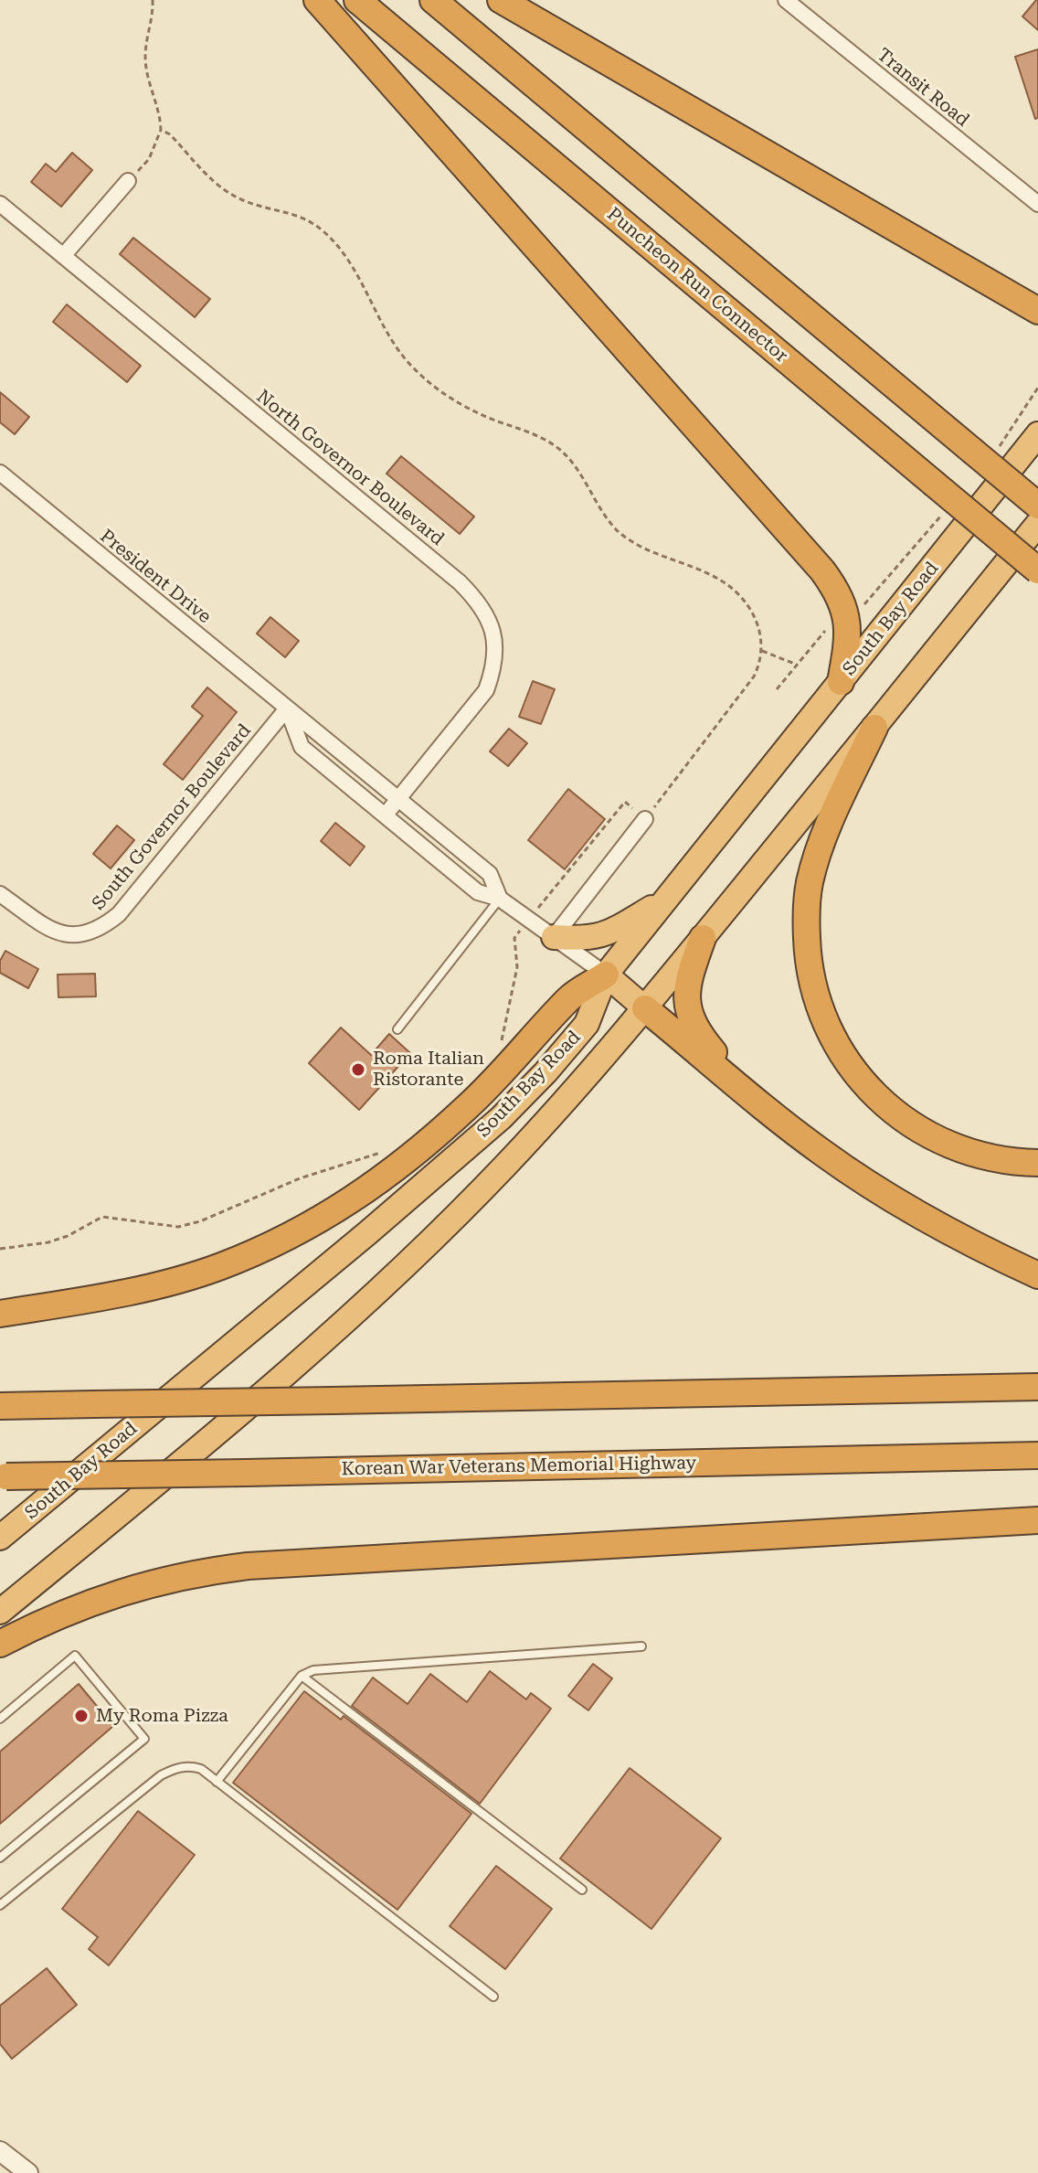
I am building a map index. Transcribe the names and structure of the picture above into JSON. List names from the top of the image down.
{
  "streets": {
    "highway": ["Puncheon Run Connector", "South Bay Road", "Korean War Veterans Memorial Highway"],
    "street": [
      "Transit Road",
      "North Governor Boulevard",
      "President Drive",
      "South Governor Boulevard"
    ]
  },
  "crossings": [
    ["North Governor Boulevard", "President Drive"],
    ["President Drive", "South Bay Road"],
    ["President Drive", "South Governor Boulevard"]
  ],
  "places": ["Roma Italian Ristorante", "My Roma Pizza"]
}
